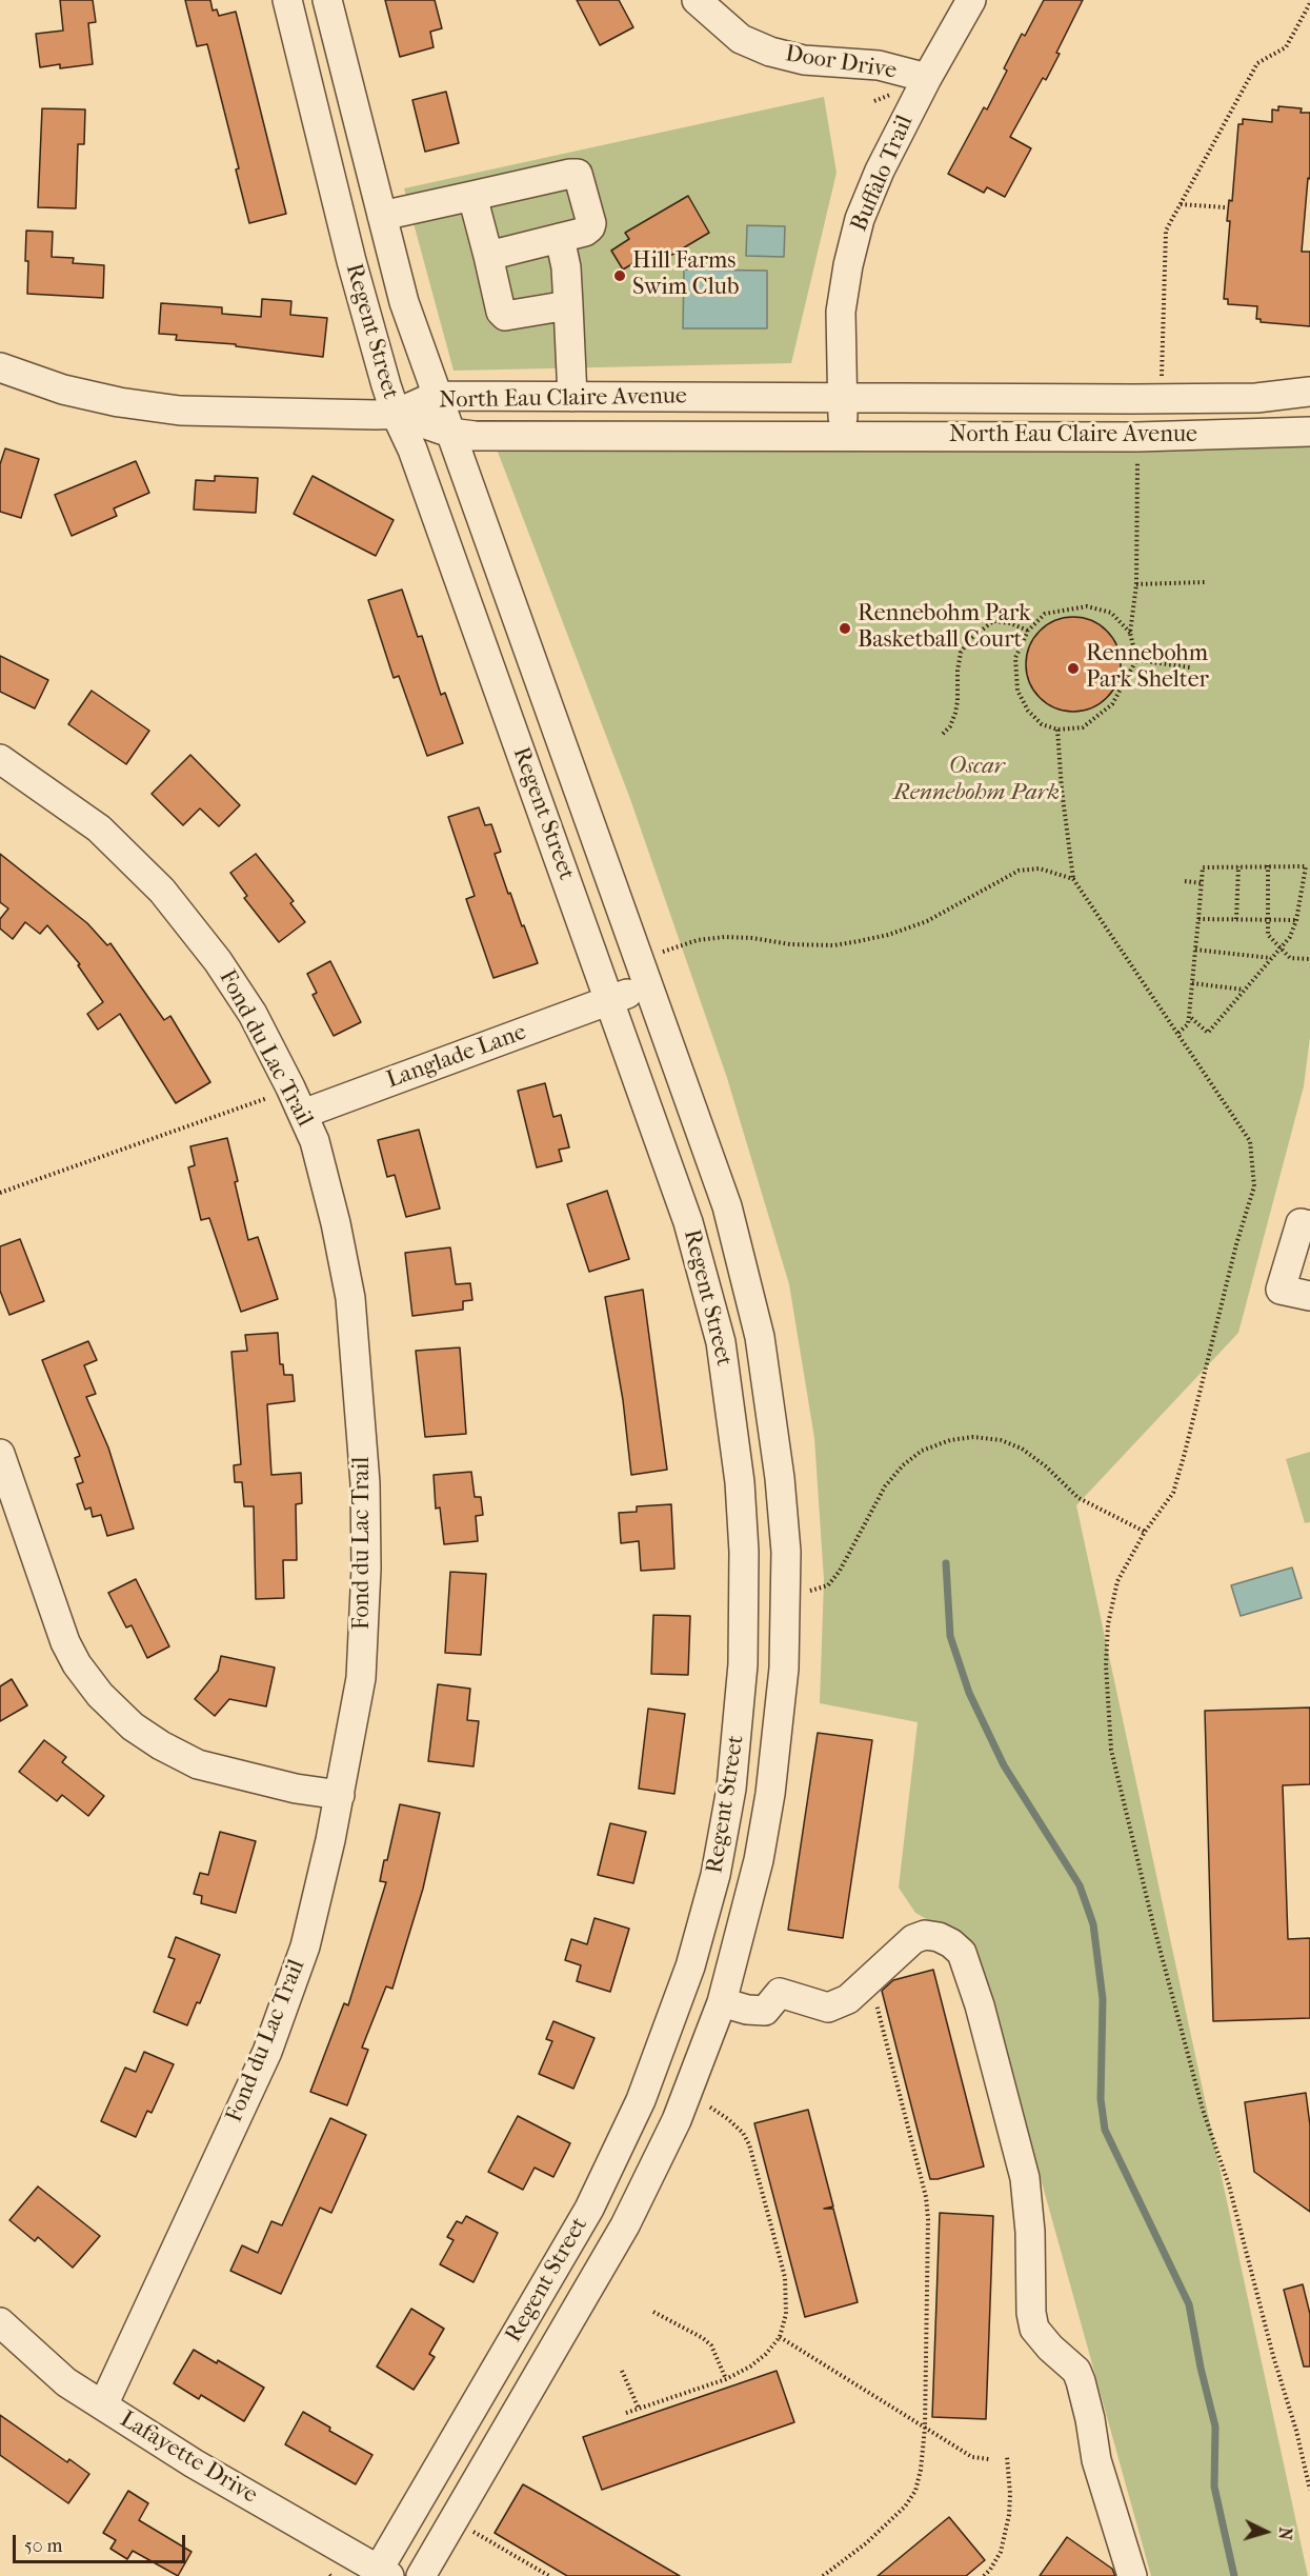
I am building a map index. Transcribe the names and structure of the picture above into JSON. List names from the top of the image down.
{
  "streets": {
    "street": [
      "Door Drive",
      "Buffalo Trail",
      "Regent Street",
      "North Eau Claire Avenue",
      "Fond du Lac Trail",
      "Langlade Lane",
      "Lafayette Drive"
    ]
  },
  "crossings": [
    ["Door Drive", "Buffalo Trail"],
    ["Buffalo Trail", "North Eau Claire Avenue"],
    ["Regent Street", "North Eau Claire Avenue"],
    ["Regent Street", "Langlade Lane"],
    ["Regent Street", "Lafayette Drive"],
    ["Fond du Lac Trail", "Langlade Lane"],
    ["Fond du Lac Trail", "Lafayette Drive"]
  ],
  "parks": ["Oscar Rennebohm Park"],
  "places": ["Hill Farms Swim Club", "Rennebohm Park Basketball Court", "Rennebohm Park Shelter"],
  "scale_bar": "50 m",
  "north": "right"
}
